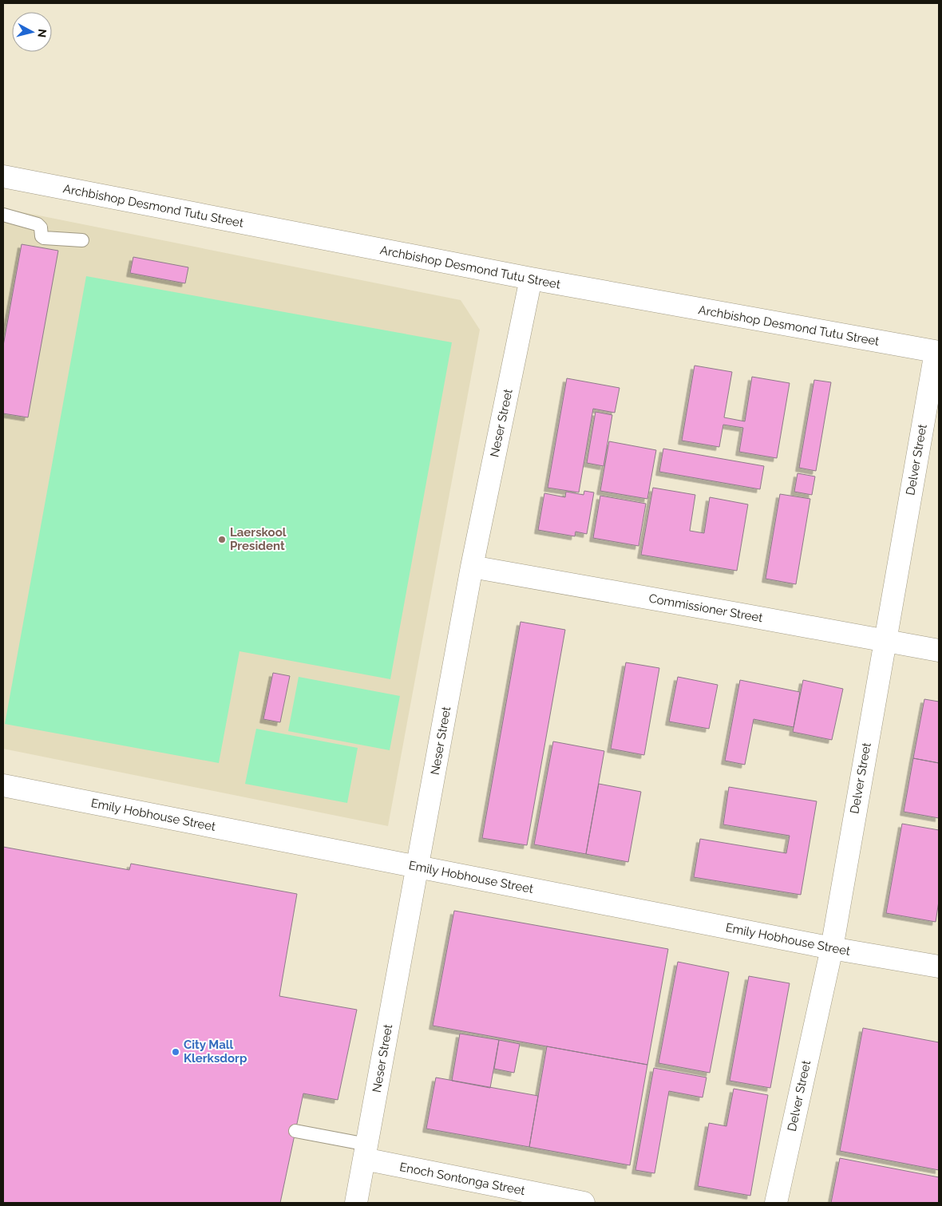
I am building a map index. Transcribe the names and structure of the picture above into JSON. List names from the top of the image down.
{
  "streets": {
    "street": [
      "Archbishop Desmond Tutu Street",
      "Neser Street",
      "Delver Street",
      "Commissioner Street",
      "Emily Hobhouse Street",
      "Enoch Sontonga Street"
    ]
  },
  "crossings": [
    ["Archbishop Desmond Tutu Street", "Neser Street"],
    ["Archbishop Desmond Tutu Street", "Delver Street"],
    ["Neser Street", "Commissioner Street"],
    ["Neser Street", "Emily Hobhouse Street"],
    ["Neser Street", "Enoch Sontonga Street"],
    ["Delver Street", "Commissioner Street"],
    ["Delver Street", "Emily Hobhouse Street"]
  ],
  "places": ["Laerskool President", "City Mall Klerksdorp"],
  "north": "right"
}
